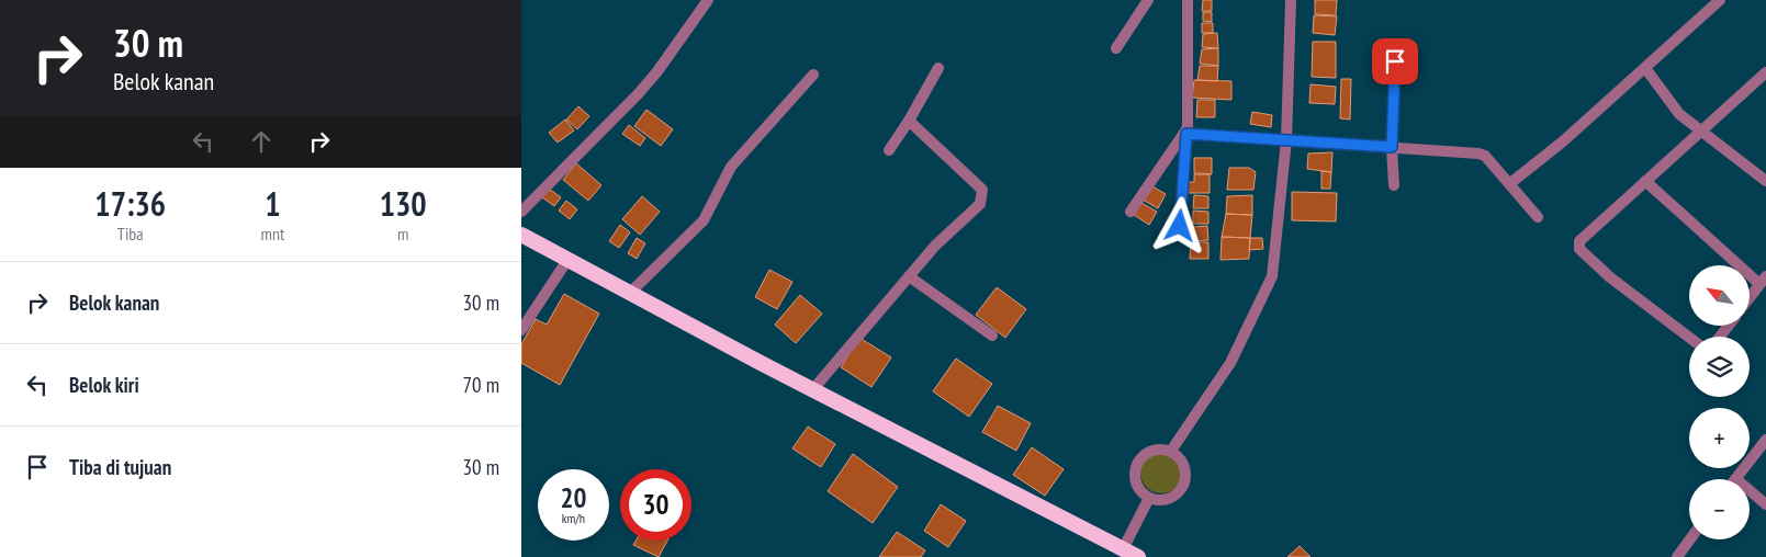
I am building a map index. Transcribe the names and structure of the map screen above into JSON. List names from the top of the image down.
{
  "north": "top left",
  "page": {
    "turn": ["30 m", "Belok kanan"],
    "eta": [
      "17:36",
      "Tiba",
      "1",
      "mnt",
      "130",
      "m"
    ],
    "list": [
      {
        "name": "Belok kanan",
        "value": "30 m"
      },
      {
        "name": "Belok kiri",
        "value": "70 m"
      },
      {
        "name": "Tiba di tujuan",
        "value": "30 m"
      }
    ],
    "map_buttons": ["+", "−"],
    "speed": "20 km/h",
    "limit": "30"
  }
}
